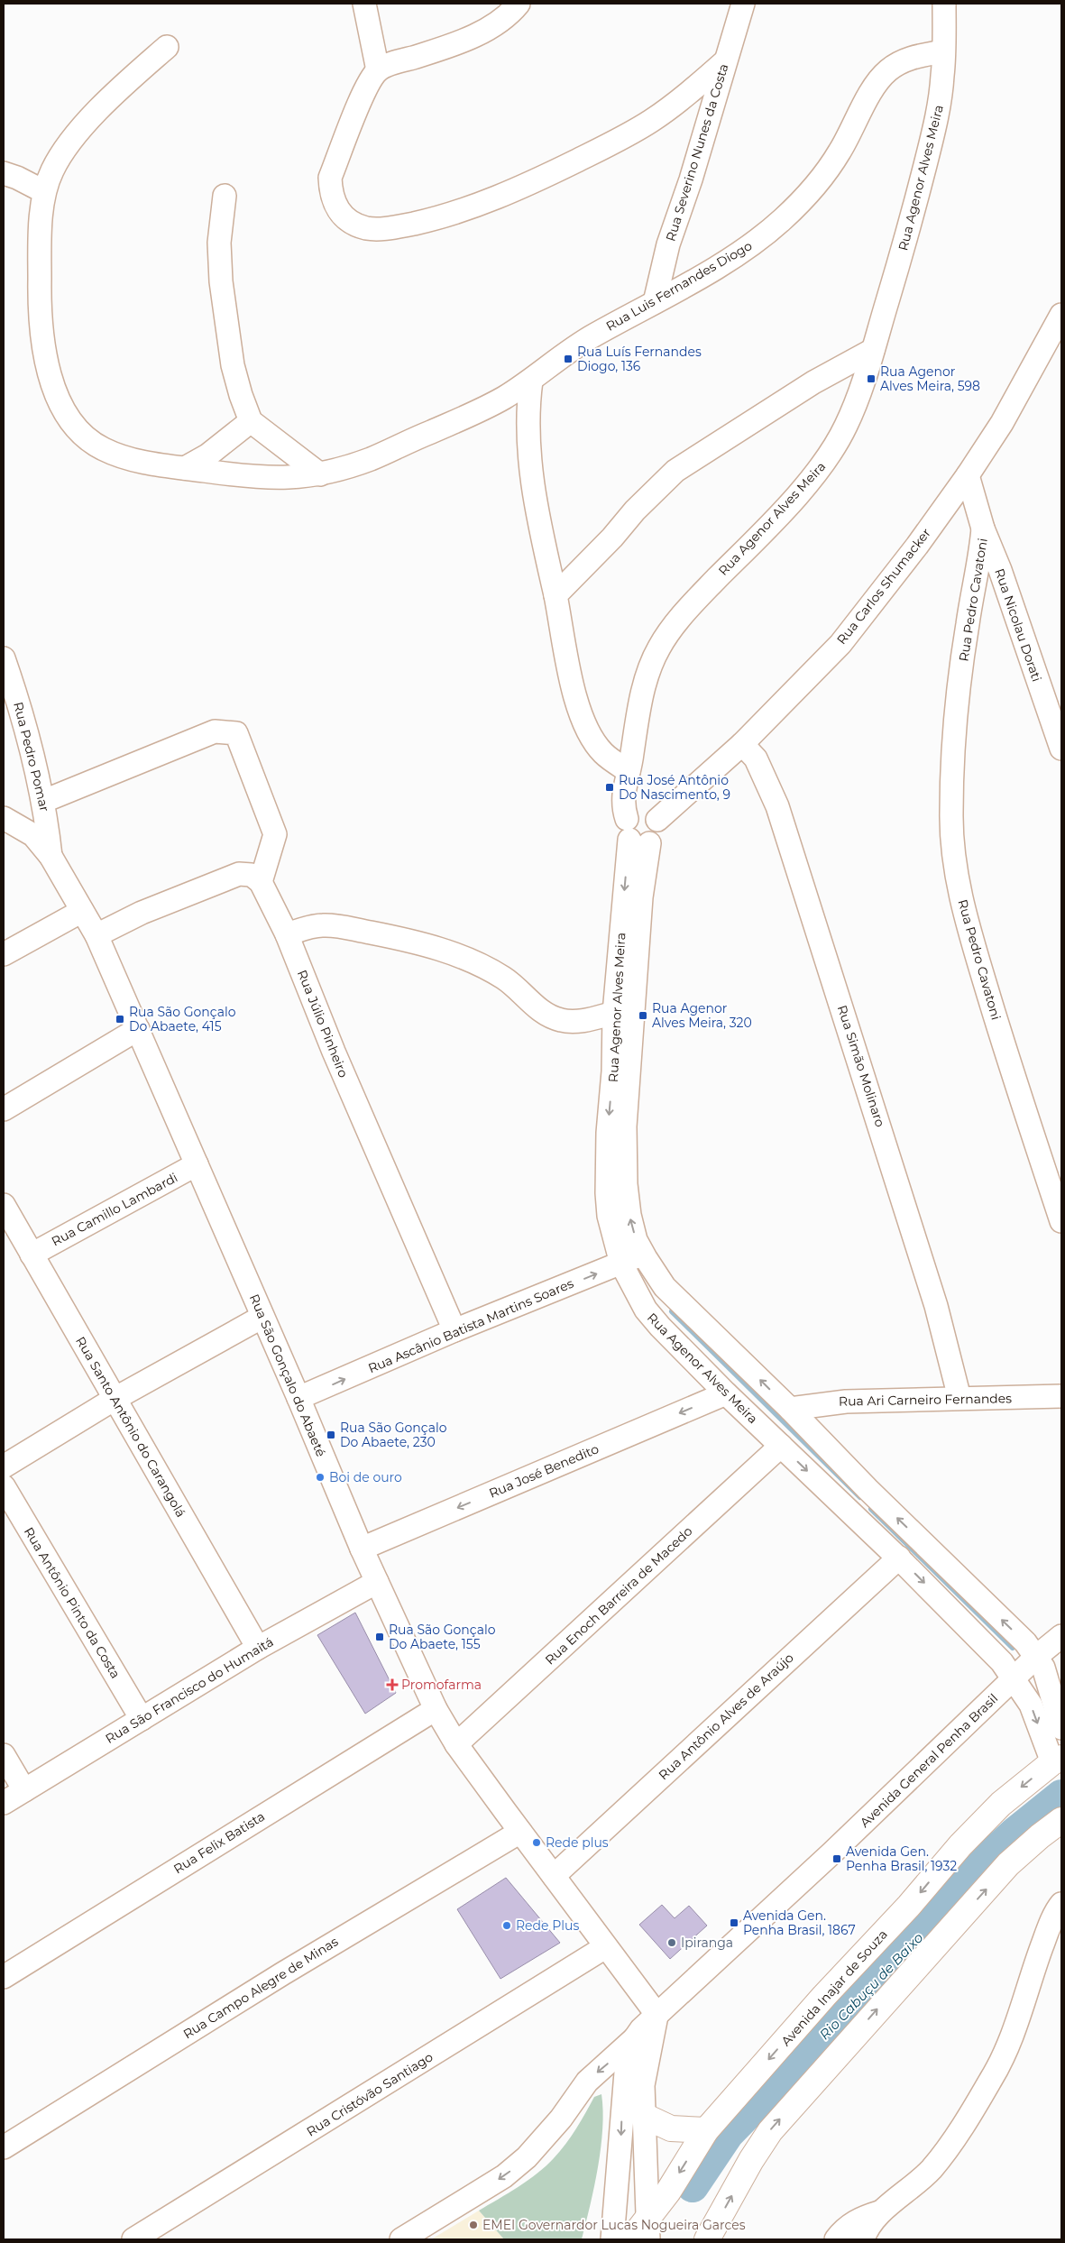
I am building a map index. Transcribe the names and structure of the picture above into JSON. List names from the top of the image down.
{
  "streets": {
    "main road": ["Avenida Inajar de Souza"],
    "street": [
      "Rua Severino Nunes da Costa",
      "Rua Agenor Alves Meira",
      "Rua Luis Fernandes Diogo",
      "Rua Carlos Shumacker",
      "Rua Pedro Cavatoni",
      "Rua Nicolau Dorati",
      "Rua Pedro Pomar",
      "Rua Júlio Pinheiro",
      "Rua Simão Molinaro",
      "Rua Camillo Lambardi",
      "Rua Ascânio Batista Martins Soares",
      "Rua São Gonçalo do Abaeté",
      "Rua Ari Carneiro Fernandes",
      "Rua Santo Antônio do Carangolá",
      "Rua José Benedito",
      "Rua Enoch Barreira de Macedo",
      "Rua Antônio Pinto da Costa",
      "Rua São Francisco do Humaitá",
      "Rua Antônio Alves de Araújo",
      "Avenida General Penha Brasil",
      "Rua Felix Batista",
      "Rua Campo Alegre de Minas",
      "Rua Cristóvão Santiago"
    ]
  },
  "crossings": [
    ["Rua Severino Nunes da Costa", "Rua Luis Fernandes Diogo"],
    ["Rua Agenor Alves Meira", "Rua Luis Fernandes Diogo"],
    ["Rua Agenor Alves Meira", "Rua Carlos Shumacker"],
    ["Rua Agenor Alves Meira", "Rua Ascânio Batista Martins Soares"],
    ["Rua Agenor Alves Meira", "Rua Ari Carneiro Fernandes"],
    ["Rua Agenor Alves Meira", "Rua José Benedito"],
    ["Rua Agenor Alves Meira", "Rua Enoch Barreira de Macedo"],
    ["Rua Agenor Alves Meira", "Rua Antônio Alves de Araújo"],
    ["Rua Agenor Alves Meira", "Avenida General Penha Brasil"],
    ["Rua Agenor Alves Meira", "Avenida Inajar de Souza"],
    ["Rua Carlos Shumacker", "Rua Nicolau Dorati"],
    ["Rua Carlos Shumacker", "Rua Simão Molinaro"],
    ["Rua Pedro Cavatoni", "Rua Nicolau Dorati"],
    ["Rua Pedro Pomar", "Rua São Gonçalo do Abaeté"],
    ["Rua Júlio Pinheiro", "Rua Ascânio Batista Martins Soares"],
    ["Rua Simão Molinaro", "Rua Ari Carneiro Fernandes"],
    ["Rua Camillo Lambardi", "Rua São Gonçalo do Abaeté"],
    ["Rua Camillo Lambardi", "Rua Santo Antônio do Carangolá"],
    ["Rua Ascânio Batista Martins Soares", "Rua São Gonçalo do Abaeté"],
    ["Rua São Gonçalo do Abaeté", "Rua José Benedito"],
    ["Rua São Gonçalo do Abaeté", "Rua Enoch Barreira de Macedo"],
    ["Rua São Gonçalo do Abaeté", "Rua São Francisco do Humaitá"],
    ["Rua São Gonçalo do Abaeté", "Rua Antônio Alves de Araújo"],
    ["Rua São Gonçalo do Abaeté", "Avenida General Penha Brasil"],
    ["Rua São Gonçalo do Abaeté", "Rua Felix Batista"],
    ["Rua São Gonçalo do Abaeté", "Rua Campo Alegre de Minas"],
    ["Rua São Gonçalo do Abaeté", "Rua Cristóvão Santiago"],
    ["Rua Santo Antônio do Carangolá", "Rua São Francisco do Humaitá"],
    ["Rua Antônio Pinto da Costa", "Rua São Francisco do Humaitá"]
  ],
  "one_way": ["Rua Ascânio Batista Martins Soares", "Rua José Benedito"],
  "water": ["Rio Cabuçu de Baixo"],
  "places": {
    "transit": [
      "Rua Luís Fernandes Diogo, 136",
      "Rua Agenor Alves Meira, 598",
      "Rua José Antônio Do Nascimento, 9",
      "Rua Agenor Alves Meira, 320",
      "Rua São Gonçalo Do Abaete, 415",
      "Rua São Gonçalo Do Abaete, 230",
      "Rua São Gonçalo Do Abaete, 155",
      "Avenida Gen. Penha Brasil, 1932",
      "Avenida Gen. Penha Brasil, 1867"
    ],
    "other": [
      "Boi de ouro",
      "Rede plus",
      "Rede Plus",
      "Ipiranga",
      "EMEI Governardor Lucas Nogueira Garces"
    ],
    "health": ["Promofarma"]
  }
}
